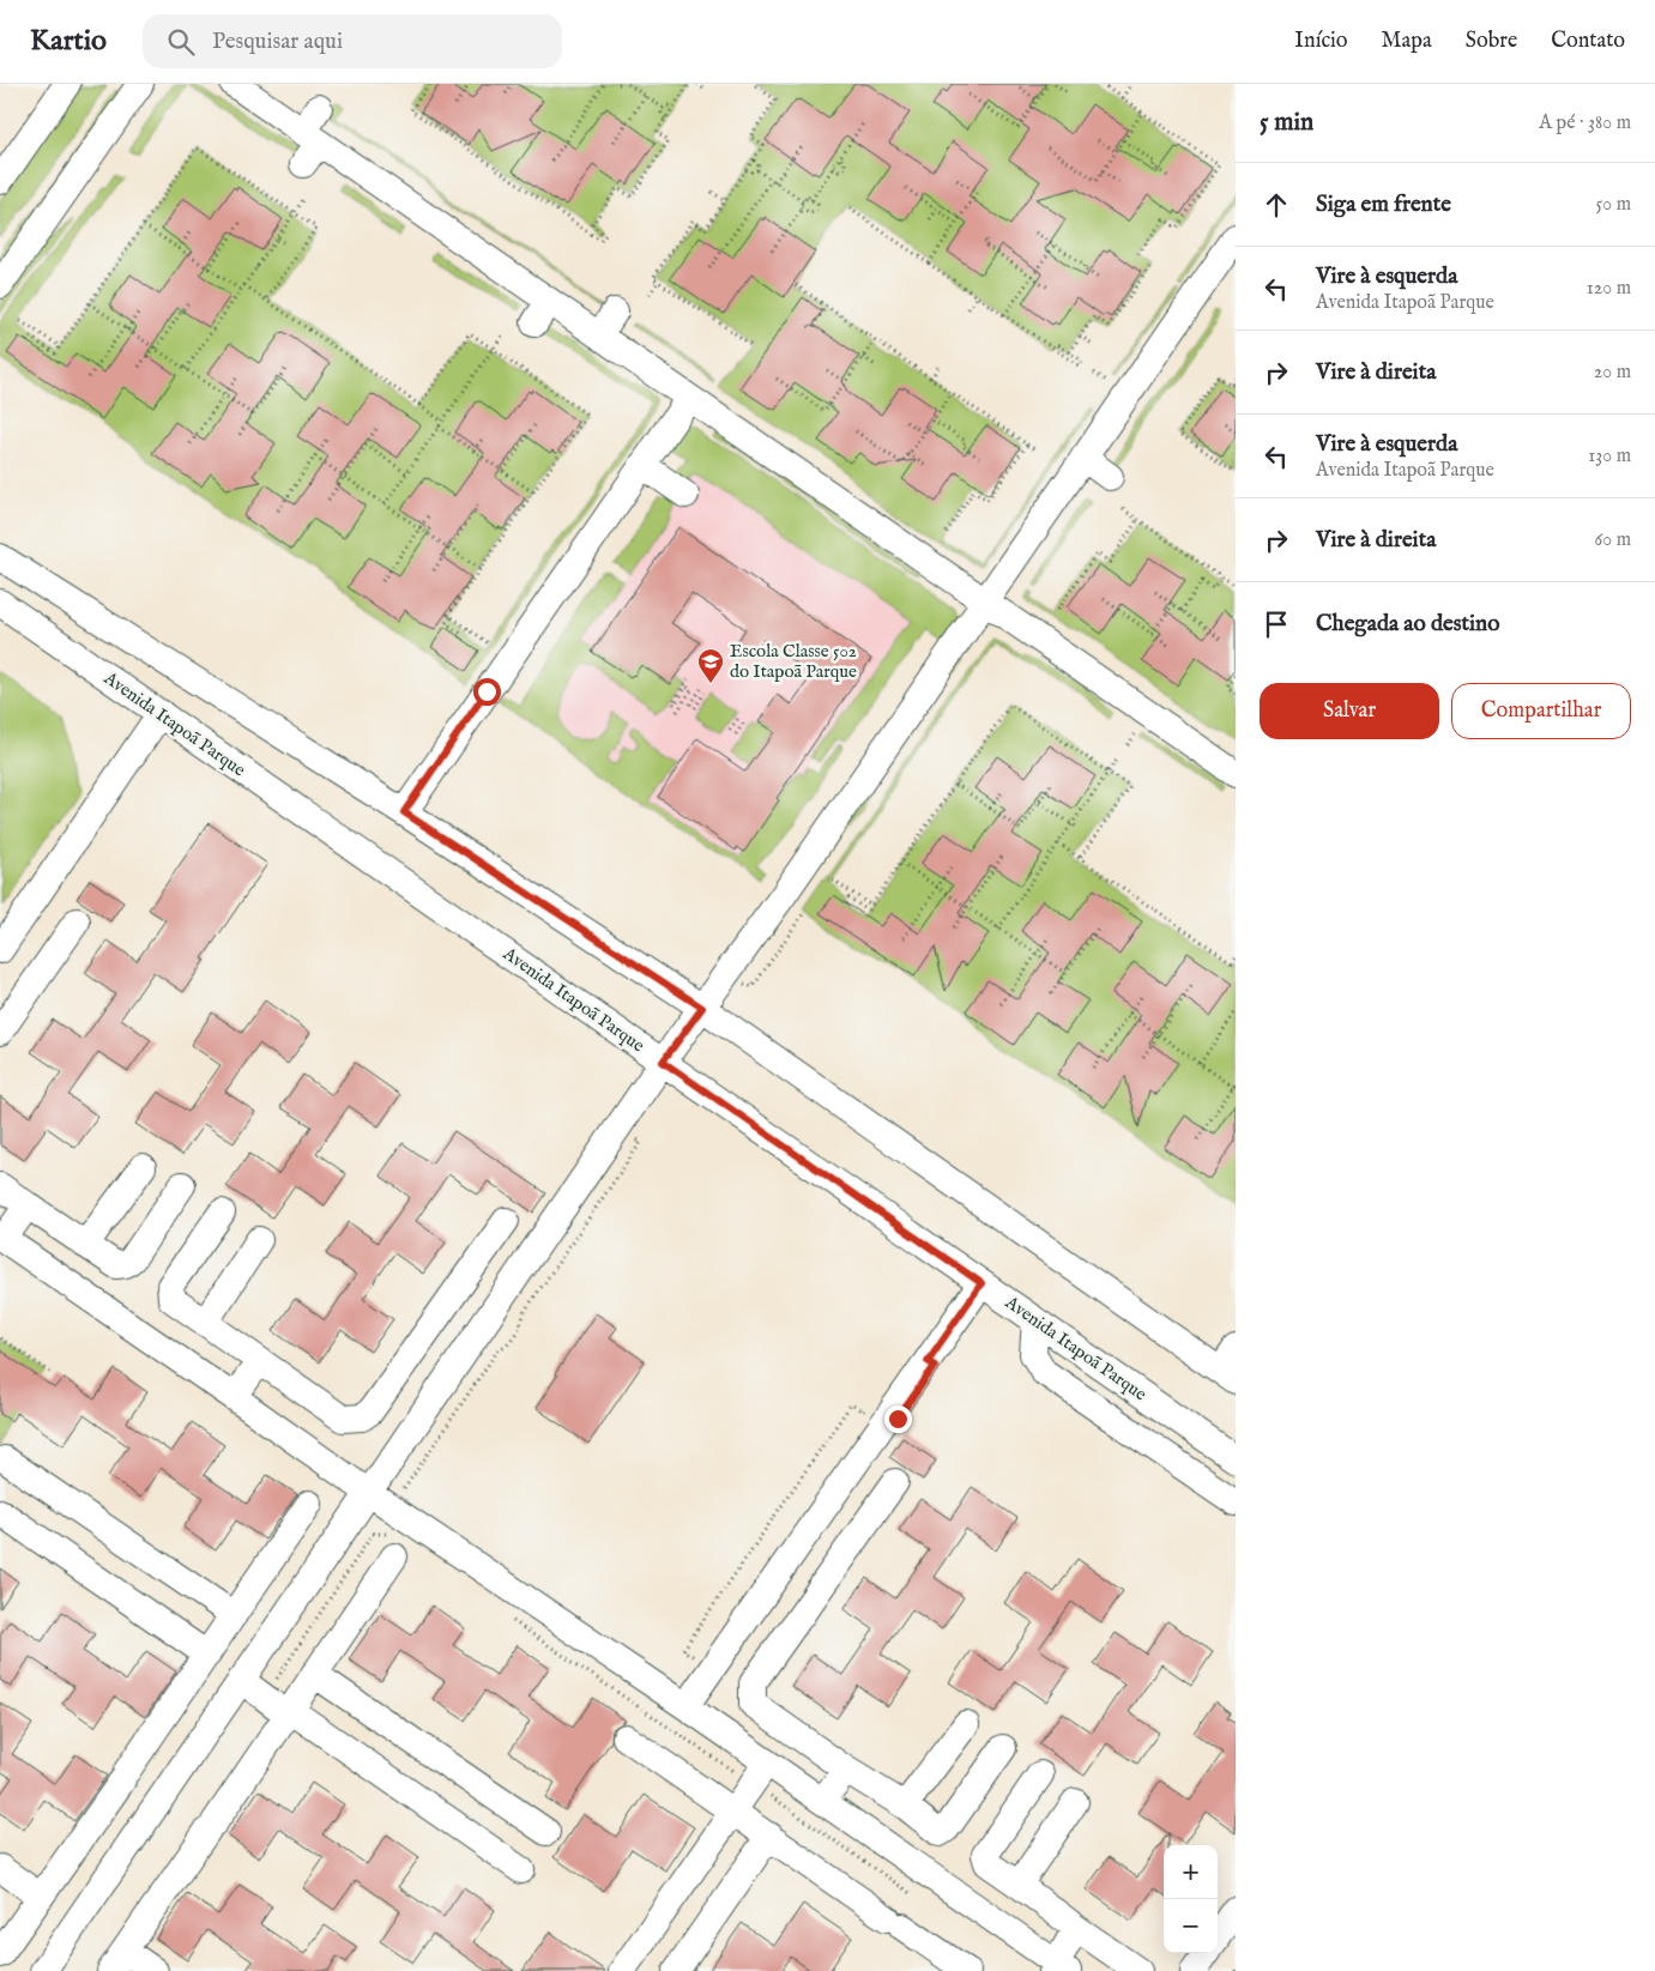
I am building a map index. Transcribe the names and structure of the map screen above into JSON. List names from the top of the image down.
{
  "streets": {
    "street": ["Avenida Itapoã Parque"]
  },
  "places": {
    "school or university": ["Escola Classe 502 do Itapoã Parque"]
  },
  "page": {
    "header": "Kartio",
    "search": "Pesquisar aqui",
    "nav": [
      "Início",
      "Mapa",
      "Sobre",
      "Contato"
    ],
    "heading": ["5 min", "A pé · 380 m"],
    "list": [
      ["Siga em frente", "50 m"],
      ["Vire à esquerda", "Avenida Itapoã Parque", "120 m"],
      ["Vire à direita", "20 m"],
      ["Vire à esquerda", "Avenida Itapoã Parque", "130 m"],
      ["Vire à direita", "60 m"],
      "Chegada ao destino"
    ],
    "buttons": ["Salvar", "Compartilhar"],
    "map_buttons": ["+", "−"]
  }
}
